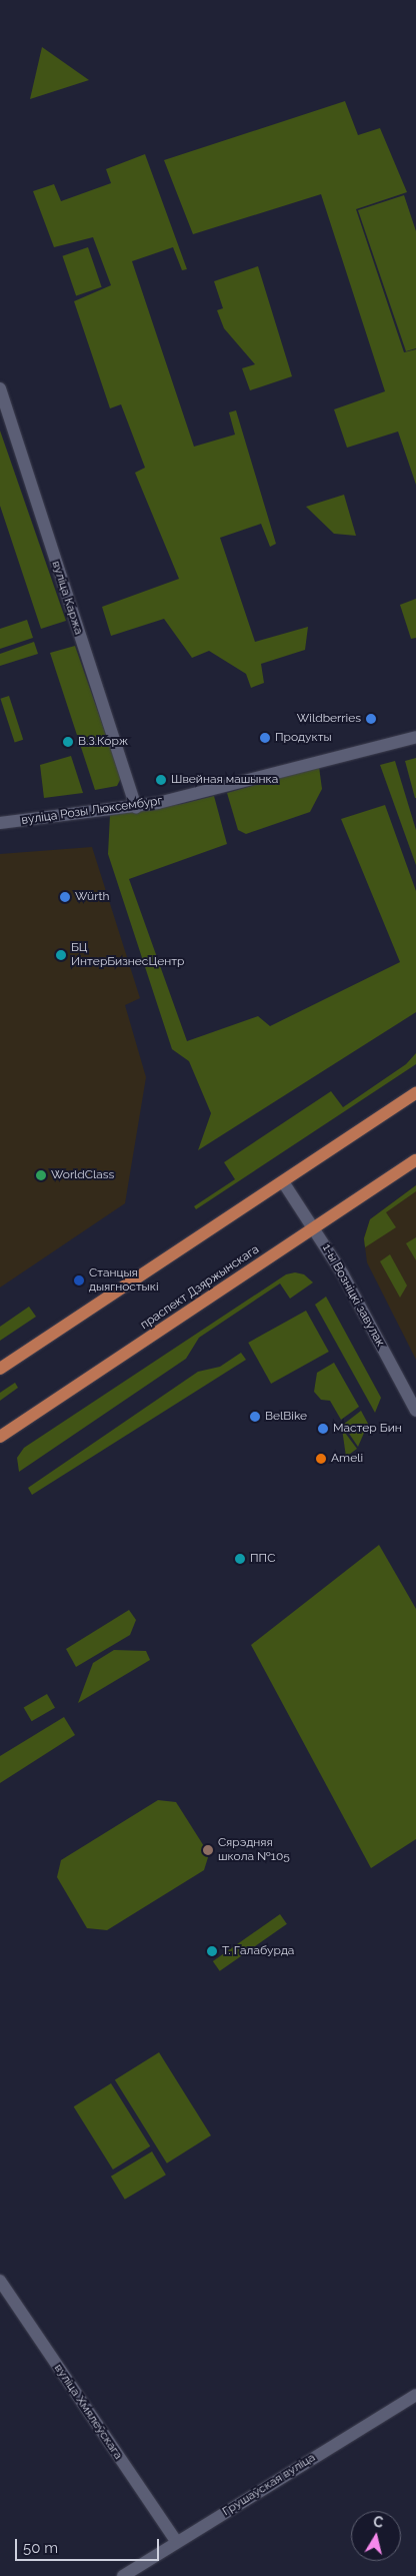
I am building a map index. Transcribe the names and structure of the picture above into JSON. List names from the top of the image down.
{
  "streets": {
    "main road": ["праспект Дзяржынскага"],
    "street": [
      "вуліца Каржа",
      "вуліца Розы Люксембург",
      "1-ы Возніцкі завулак",
      "вуліца Хмялеўскага",
      "Грушаўская вуліца"
    ]
  },
  "crossings": [
    ["вуліца Каржа", "вуліца Розы Люксембург"],
    ["праспект Дзяржынскага", "1-ы Возніцкі завулак"],
    ["вуліца Хмялеўскага", "Грушаўская вуліца"]
  ],
  "places": [
    "Wildberries",
    "Продукты",
    "В.З.Корж",
    "Швейная машынка",
    "Würth",
    "БЦ ИнтерБизнесЦентр",
    "WorldClass",
    "Станцыя дыягностыкі",
    "BelBike",
    "Мастер Бин",
    "Ameli",
    "ППС",
    "Сярэдняя школа №105",
    "Т. Галабурда"
  ],
  "scale_bar": "50 m",
  "north": "top"
}
